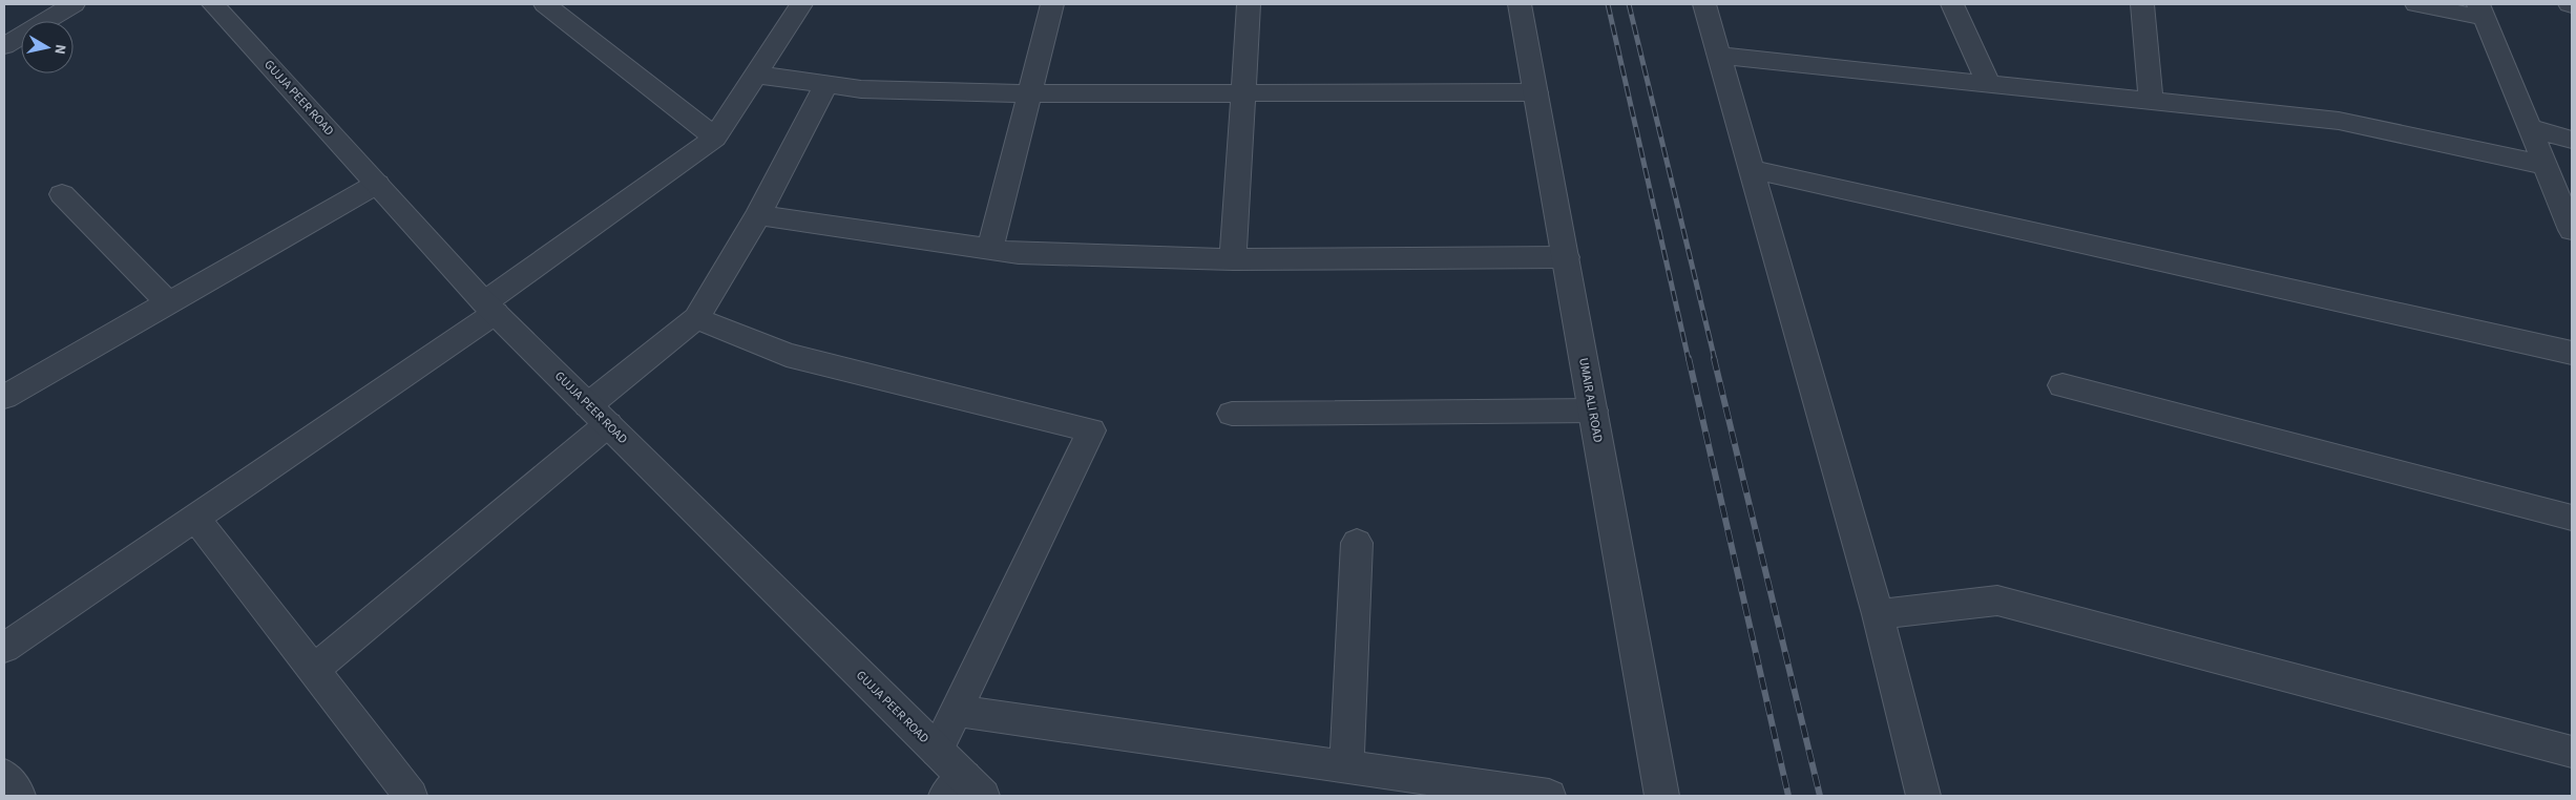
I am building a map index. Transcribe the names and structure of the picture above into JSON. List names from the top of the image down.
{
  "streets": {
    "street": ["GUJJA PEER ROAD", "UMAIR ALI ROAD"]
  },
  "north": "right"
}
